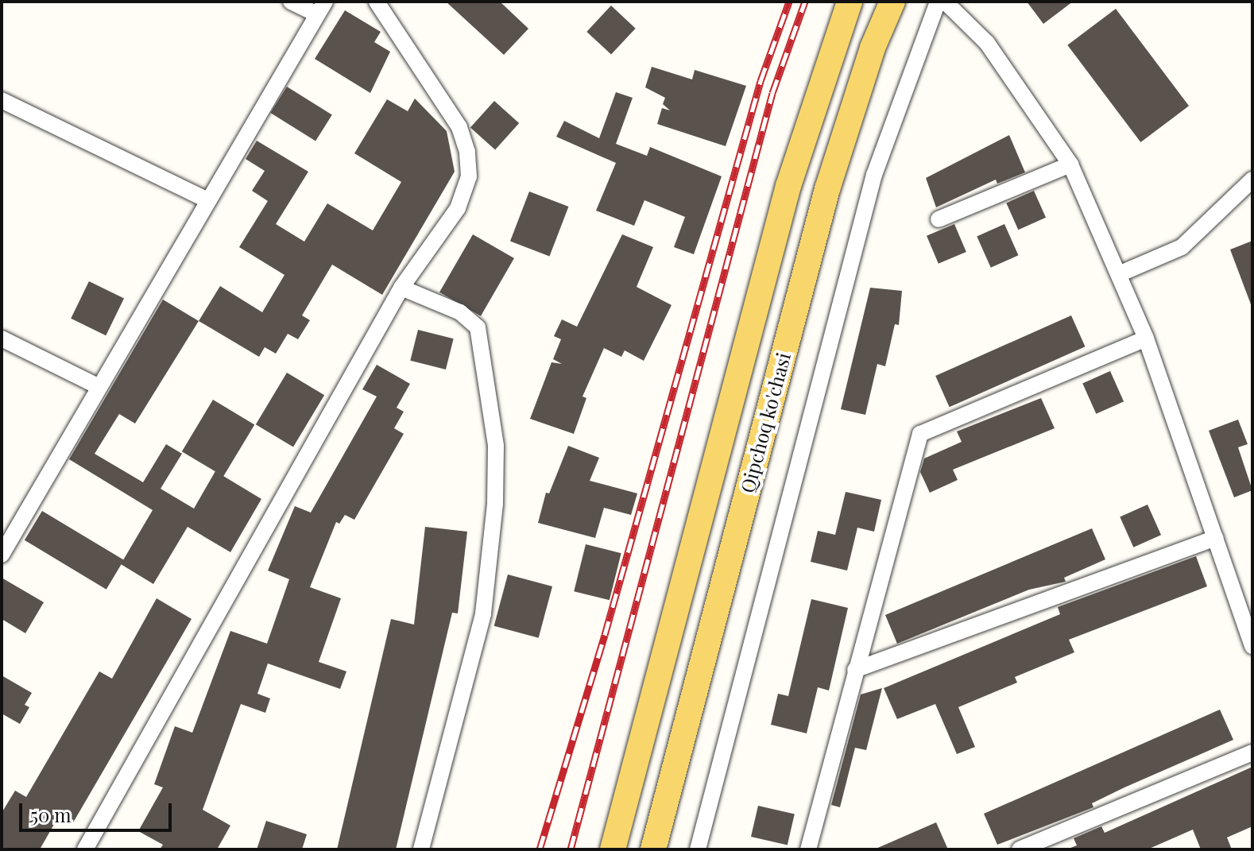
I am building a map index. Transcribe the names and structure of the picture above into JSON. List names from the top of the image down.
{
  "streets": {
    "main road": ["Qipchoq ko'chasi"]
  },
  "scale_bar": "50 m"
}
